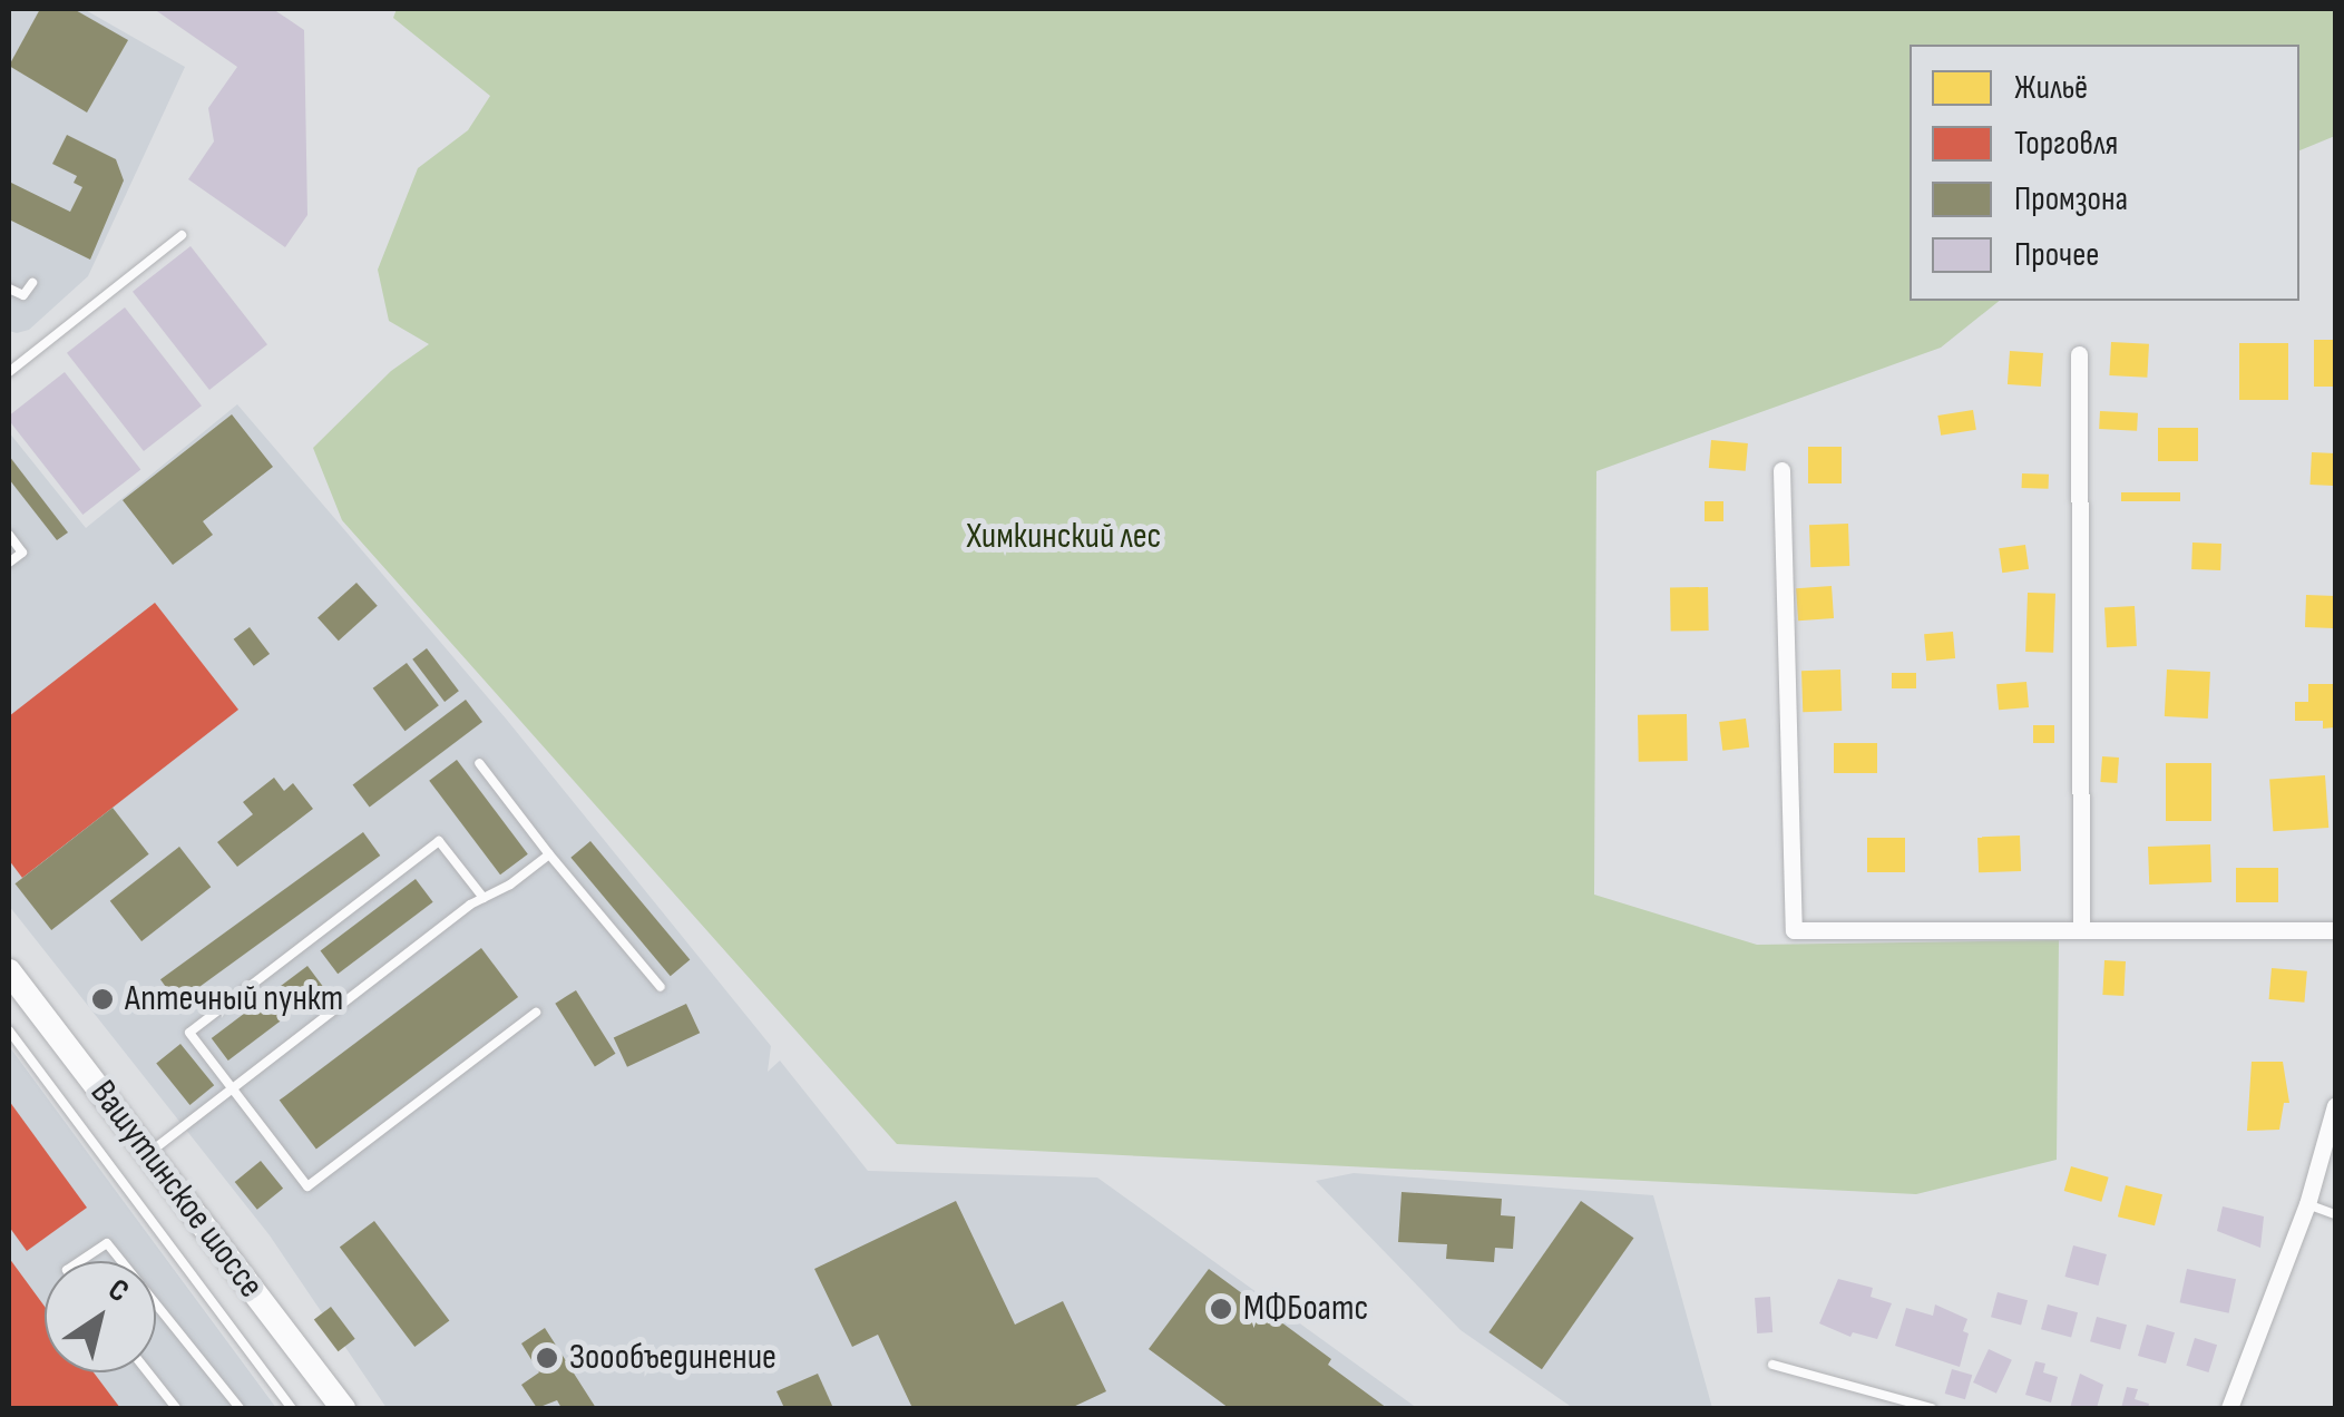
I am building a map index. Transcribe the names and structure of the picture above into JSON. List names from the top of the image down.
{
  "streets": {
    "street": ["Вашутинское шоссе"]
  },
  "parks": ["Химкинский лес"],
  "places": ["Аптечный пункт", "МФБоатс", "Зоообъединение"],
  "legend": [
    "Жильё",
    "Торговля",
    "Промзона",
    "Прочее"
  ],
  "north": "top right"
}
